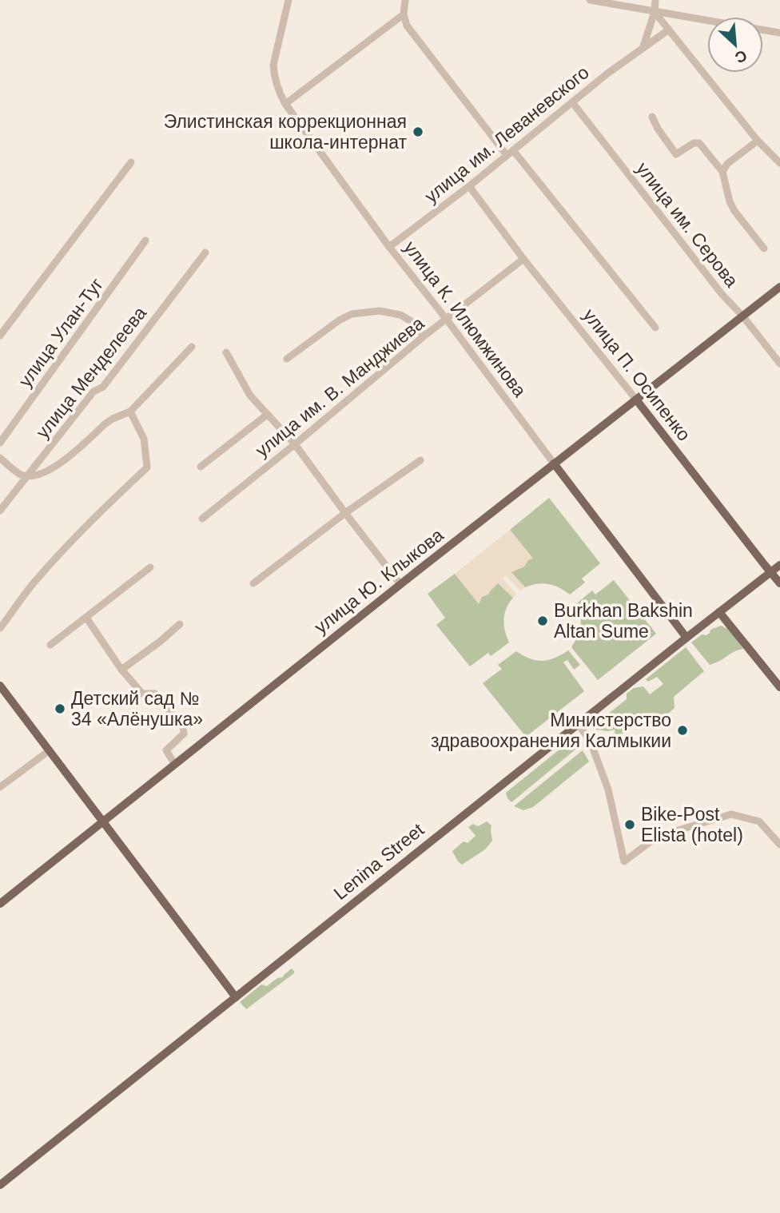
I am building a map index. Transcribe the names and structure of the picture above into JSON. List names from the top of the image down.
{
  "streets": {
    "main road": [
      "улица К. Илюмжинова",
      "улица П. Осипенко",
      "улица Ю. Клыкова",
      "Lenina Street"
    ],
    "street": [
      "улица им. Леваневского",
      "улица им. Серова",
      "улица Улан-Туг",
      "улица Менделеева",
      "улица им. В. Манджиева"
    ]
  },
  "crossings": [
    ["улица им. Леваневского", "улица им. Серова"],
    ["улица им. Леваневского", "улица К. Илюмжинова"],
    ["улица им. Леваневского", "улица П. Осипенко"],
    ["улица им. Серова", "улица Ю. Клыкова"],
    ["улица К. Илюмжинова", "улица им. В. Манджиева"],
    ["улица К. Илюмжинова", "улица Ю. Клыкова"],
    ["улица К. Илюмжинова", "Lenina Street"],
    ["улица П. Осипенко", "улица им. В. Манджиева"],
    ["улица П. Осипенко", "улица Ю. Клыкова"],
    ["улица П. Осипенко", "Lenina Street"]
  ],
  "places": [
    "Элистинская коррекционная школа-интернат",
    "Burkhan Bakshin Altan Sume",
    "Детский сад № 34 «Алёнушка»",
    "Министерство здравоохранения Калмыкии",
    "Bike-Post Elista (hotel)"
  ],
  "north": "bottom right"
}
